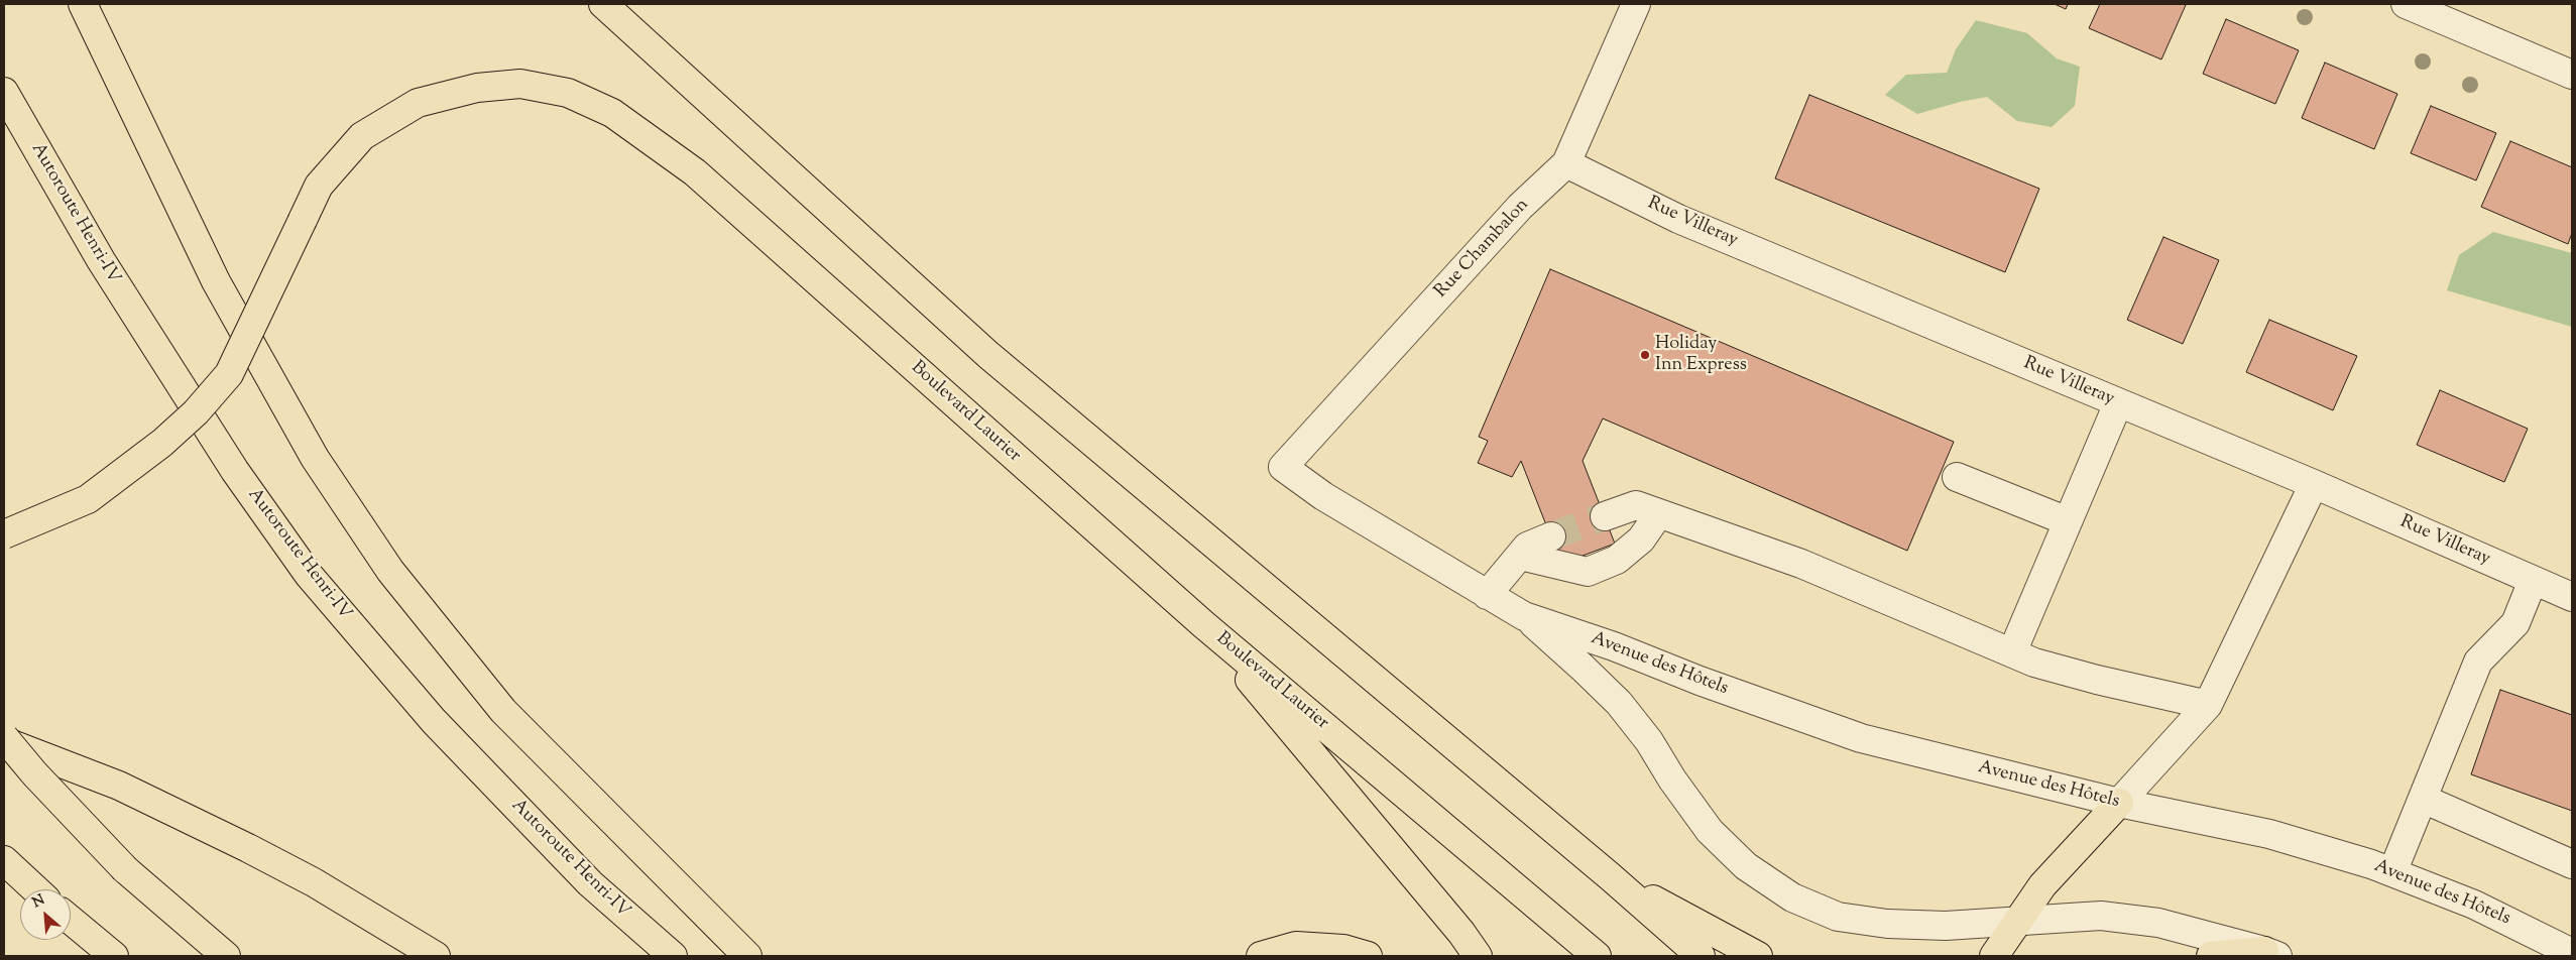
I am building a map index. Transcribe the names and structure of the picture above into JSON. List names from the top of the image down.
{
  "streets": {
    "highway": ["Autoroute Henri-IV", "Boulevard Laurier"],
    "street": ["Rue Villeray", "Rue Chambalon", "Avenue des Hôtels"]
  },
  "crossings": [
    ["Rue Villeray", "Rue Chambalon"],
    ["Rue Chambalon", "Avenue des Hôtels"]
  ],
  "places": ["Holiday Inn Express"],
  "north": "top left"
}
